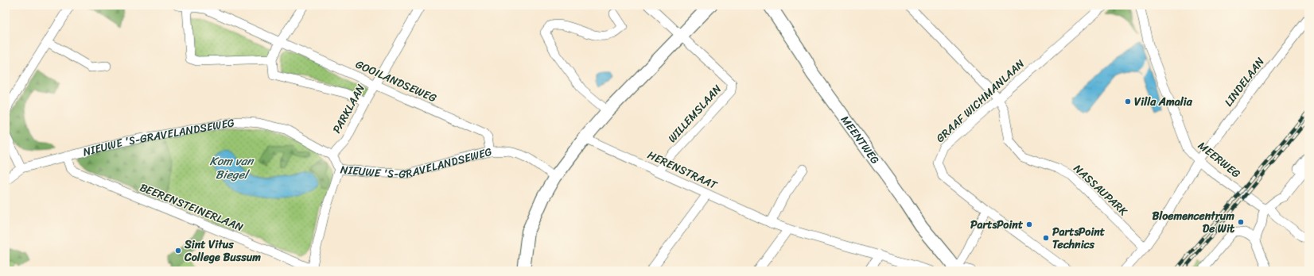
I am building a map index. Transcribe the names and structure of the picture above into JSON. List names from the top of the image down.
{
  "streets": {
    "street": [
      "GOOILANDSEWEG",
      "LINDELAAN",
      "GRAAF WICHMANLAAN",
      "PARKLAAN",
      "WILLEMSLAAN",
      "NIEUWE 'S-GRAVELANDSEWEG",
      "MEENTWEG",
      "MEERWEG",
      "HERENSTRAAT",
      "NASSAUPARK",
      "BEERENSTEINERLAAN"
    ]
  },
  "crossings": [
    ["GOOILANDSEWEG", "PARKLAAN"],
    ["GOOILANDSEWEG", "NIEUWE 'S-GRAVELANDSEWEG"],
    ["LINDELAAN", "MEERWEG"],
    ["LINDELAAN", "NASSAUPARK"],
    ["GRAAF WICHMANLAAN", "NASSAUPARK"],
    ["PARKLAAN", "NIEUWE 'S-GRAVELANDSEWEG"],
    ["WILLEMSLAAN", "HERENSTRAAT"],
    ["NIEUWE 'S-GRAVELANDSEWEG", "BEERENSTEINERLAAN"]
  ],
  "water": ["Kom van Biegel"],
  "places": [
    "Villa Amalia",
    "Bloemencentrum De Wit",
    "PartsPoint",
    "PartsPoint Technics",
    "Sint Vitus College Bussum"
  ]
}
